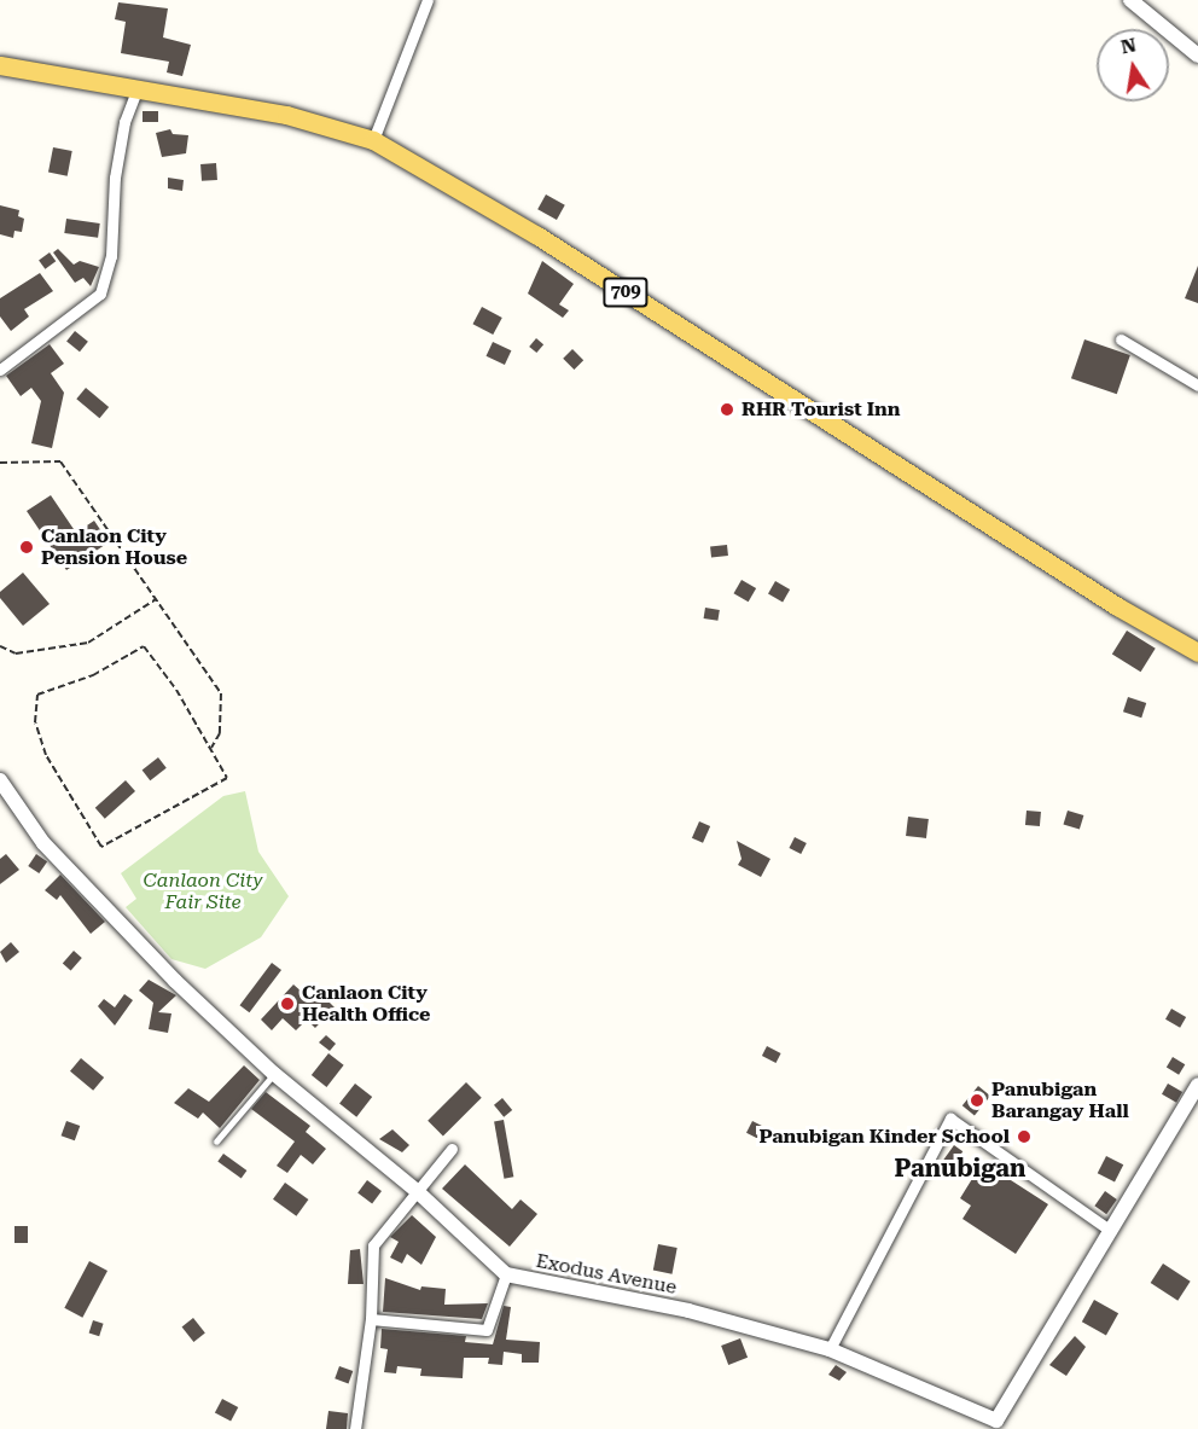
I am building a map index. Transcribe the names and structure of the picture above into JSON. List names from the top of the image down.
{
  "streets": {
    "main road": ["709"],
    "street": ["Exodus Avenue"]
  },
  "districts": ["Panubigan"],
  "parks": ["Canlaon City Fair Site"],
  "places": [
    "RHR Tourist Inn",
    "Canlaon City Pension House",
    "Canlaon City Health Office",
    "Panubigan Barangay Hall",
    "Panubigan Kinder School"
  ],
  "north": "top"
}
